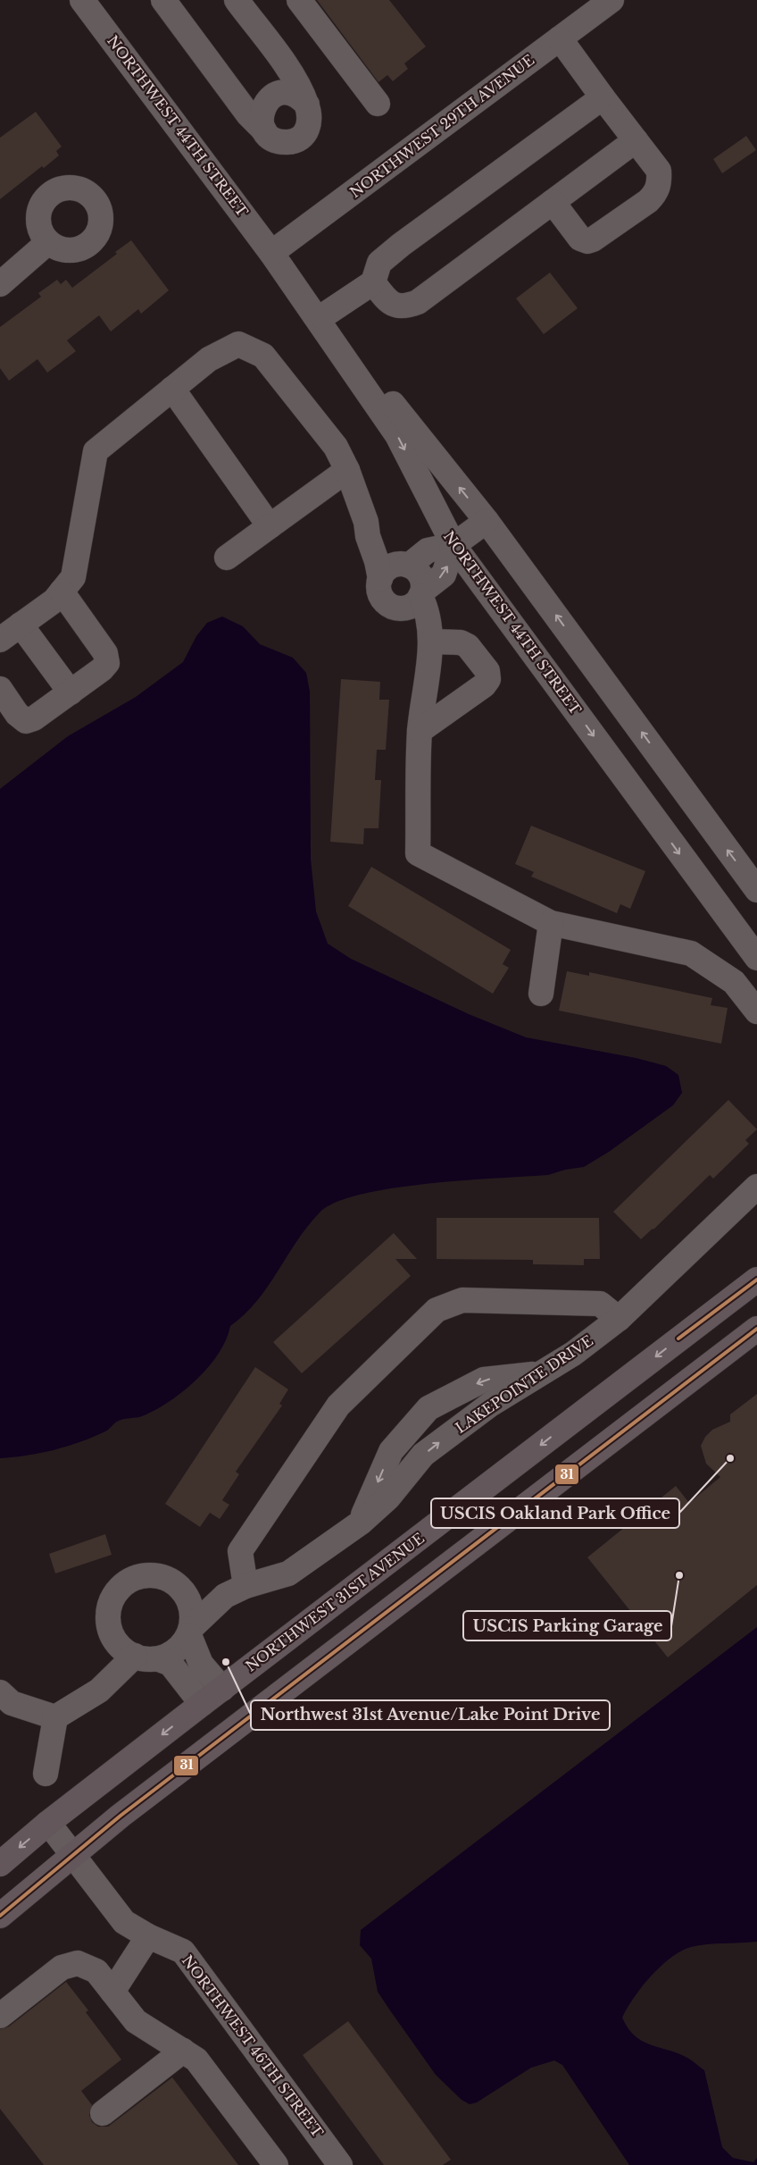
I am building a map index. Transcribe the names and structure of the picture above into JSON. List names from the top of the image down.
{
  "streets": {
    "main road": ["NORTHWEST 31ST AVENUE"],
    "street": [
      "NORTHWEST 44TH STREET",
      "NORTHWEST 29TH AVENUE",
      "LAKEPOINTE DRIVE",
      "NORTHWEST 46TH STREET"
    ]
  },
  "crossings": [
    ["NORTHWEST 44TH STREET", "NORTHWEST 29TH AVENUE"],
    ["NORTHWEST 31ST AVENUE", "NORTHWEST 46TH STREET"]
  ],
  "places": ["USCIS Oakland Park Office", "USCIS Parking Garage", "Northwest 31st Avenue/Lake Point Drive"],
  "lines": ["transit line 31"]
}
